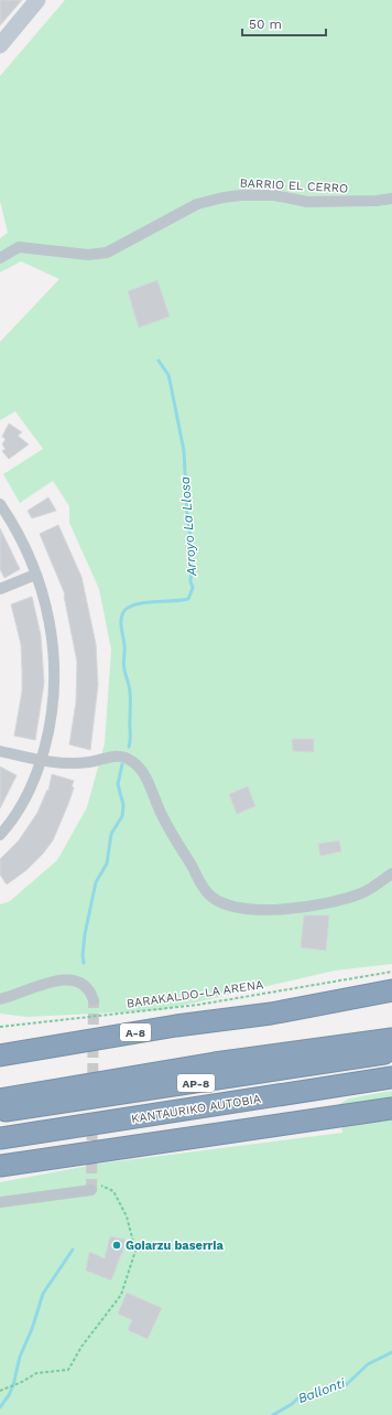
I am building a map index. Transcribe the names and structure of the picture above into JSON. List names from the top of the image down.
{
  "streets": {
    "highway": ["A-8", "AP-8", "KANTAURIKO AUTOBIA"],
    "street": ["BARRIO EL CERRO"],
    "path": ["BARAKALDO-LA ARENA"]
  },
  "water": ["Arroyo La Llosa", "Ballonti"],
  "places": ["Goiarzu baserria"],
  "scale_bar": "50 m"
}
